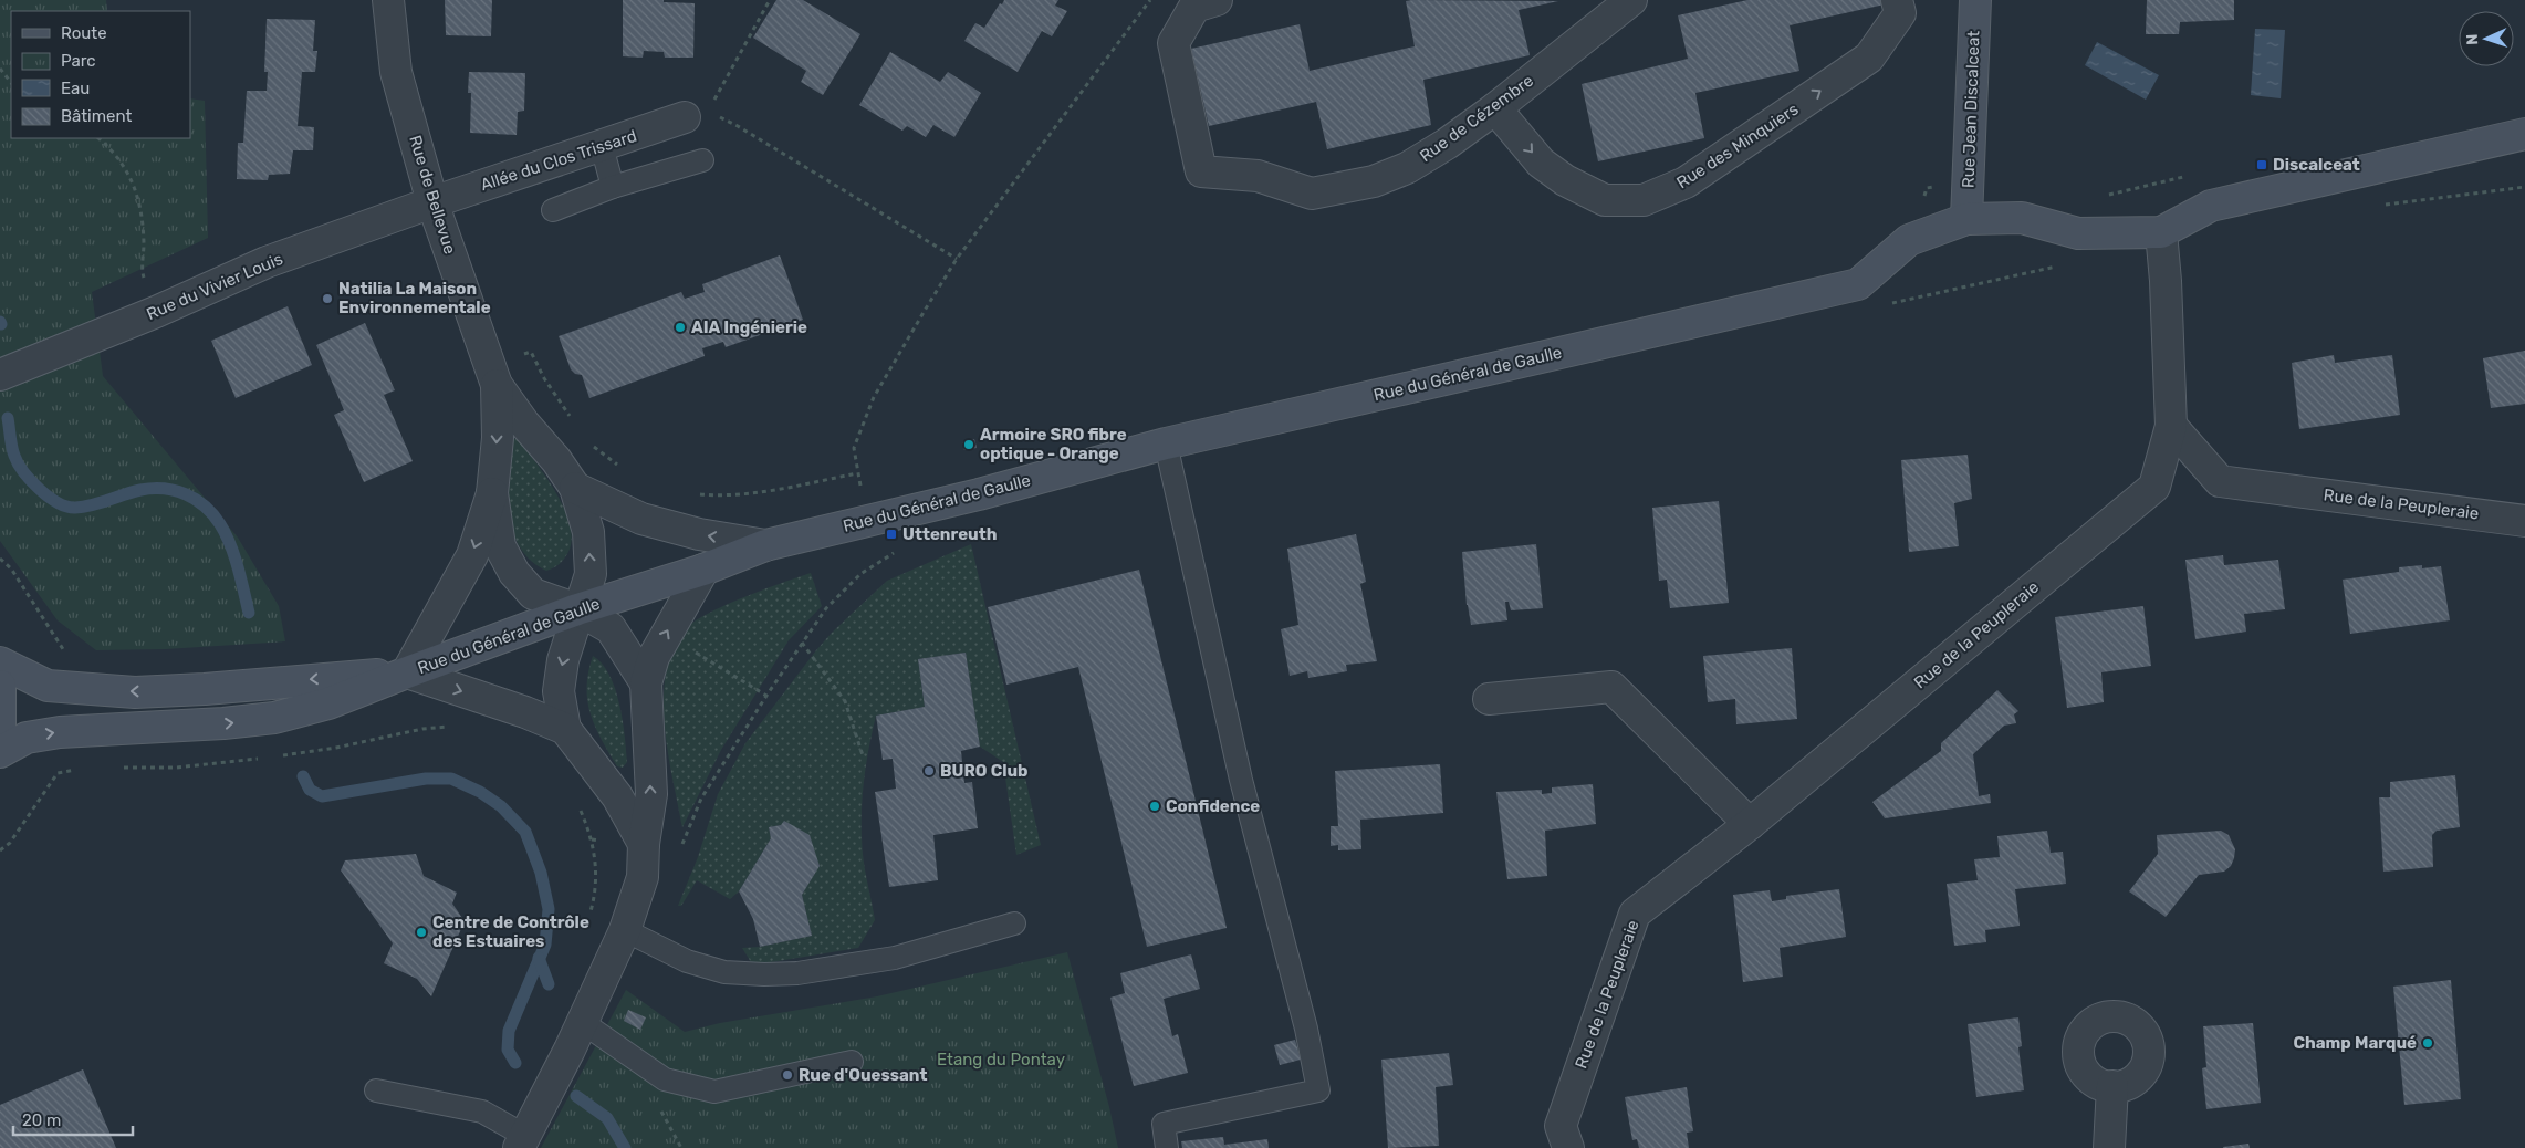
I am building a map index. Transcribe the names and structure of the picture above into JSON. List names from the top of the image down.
{
  "streets": {
    "main road": ["Rue Jean Discalceat", "Rue du Général de Gaulle"],
    "street": [
      "Rue de Cézembre",
      "Rue des Minquiers",
      "Allée du Clos Trissard",
      "Rue de Bellevue",
      "Rue du Vivier Louis",
      "Rue de la Peupleraie"
    ]
  },
  "crossings": [
    ["Rue Jean Discalceat", "Rue du Général de Gaulle"],
    ["Rue de Cézembre", "Rue des Minquiers"],
    ["Allée du Clos Trissard", "Rue de Bellevue"],
    ["Allée du Clos Trissard", "Rue du Vivier Louis"],
    ["Rue de Bellevue", "Rue du Vivier Louis"],
    ["Rue de Bellevue", "Rue du Général de Gaulle"],
    ["Rue du Général de Gaulle", "Rue de la Peupleraie"]
  ],
  "one_way": ["Rue des Minquiers"],
  "parks": ["Etang du Pontay"],
  "places": {
    "transit": ["Discalceat", "Uttenreuth"],
    "other": [
      "Natilia La Maison Environnementale",
      "AIA Ingénierie",
      "Armoire SRO fibre optique - Orange",
      "BURO Club",
      "Confidence",
      "Centre de Contrôle des Estuaires",
      "Champ Marqué",
      "Rue d'Ouessant"
    ]
  },
  "legend": [
    "Route",
    "Parc",
    "Eau",
    "Bâtiment"
  ],
  "scale_bar": "20 m",
  "north": "left"
}
